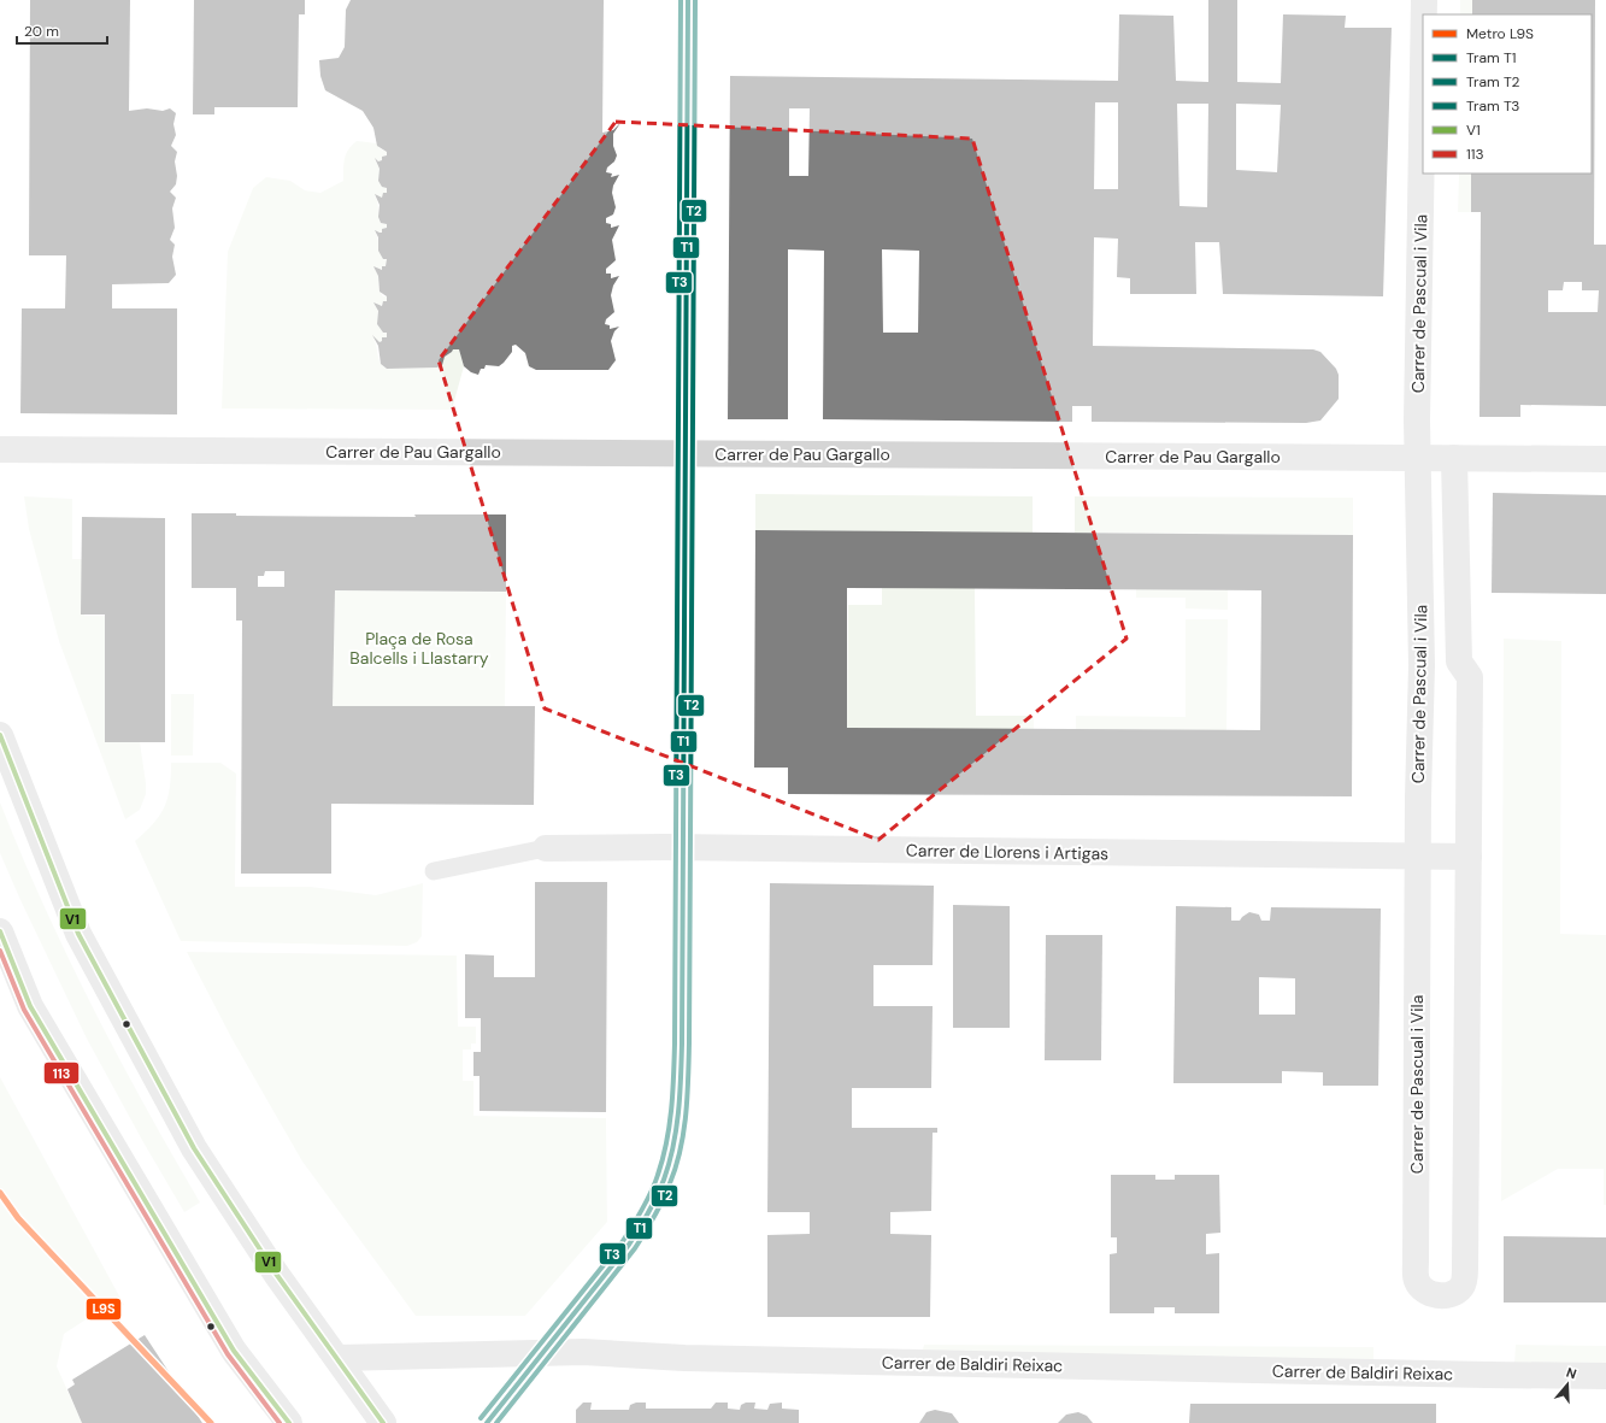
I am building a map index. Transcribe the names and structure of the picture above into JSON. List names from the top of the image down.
{
  "streets": {
    "street": [
      "Carrer de Pascual i Vila",
      "Carrer de Pau Gargallo",
      "Carrer de Llorens i Artigas",
      "Carrer de Baldiri Reixac"
    ]
  },
  "crossings": [
    ["Carrer de Pascual i Vila", "Carrer de Pau Gargallo"],
    ["Carrer de Pascual i Vila", "Carrer de Llorens i Artigas"]
  ],
  "parks": ["Plaça de Rosa Balcells i Llastarry"],
  "lines": [
    "tram line T1",
    "tram line T2",
    "tram line T3",
    "transit line V1",
    "transit line 113",
    "metro line L9S"
  ],
  "legend": [
    "Metro L9S",
    "Tram T1",
    "Tram T2",
    "Tram T3",
    "V1",
    "113"
  ],
  "scale_bar": "20 m",
  "north": "top"
}
